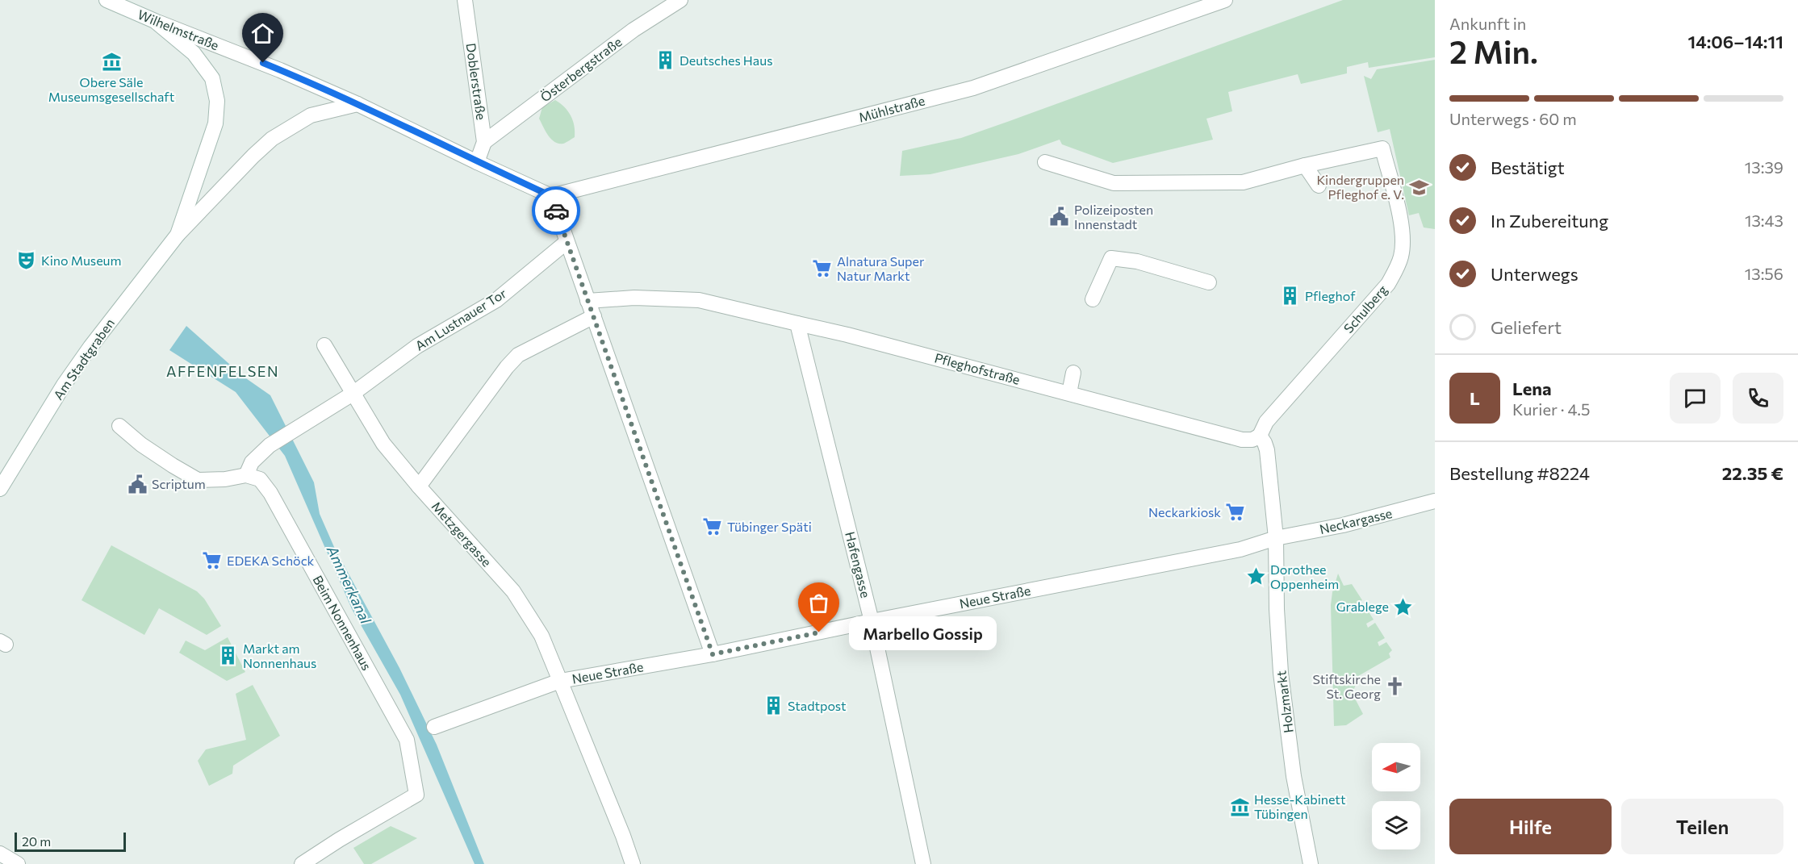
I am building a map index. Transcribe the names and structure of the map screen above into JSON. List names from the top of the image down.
{
  "streets": {
    "street": [
      "Wilhelmstraße",
      "Österbergstraße",
      "Doblerstraße",
      "Mühlstraße",
      "Schulberg",
      "Am Lustnauer Tor",
      "Am Stadtgraben",
      "Pfleghofstraße",
      "Neckargasse",
      "Metzgergasse",
      "Hafengasse",
      "Neue Straße",
      "Beim Nonnenhaus",
      "Holzmarkt"
    ]
  },
  "crossings": [
    ["Wilhelmstraße", "Am Stadtgraben"],
    ["Österbergstraße", "Doblerstraße"],
    ["Schulberg", "Pfleghofstraße"],
    ["Am Lustnauer Tor", "Metzgergasse"],
    ["Pfleghofstraße", "Hafengasse"],
    ["Neckargasse", "Neue Straße"],
    ["Neckargasse", "Holzmarkt"],
    ["Metzgergasse", "Neue Straße"],
    ["Hafengasse", "Neue Straße"],
    ["Neue Straße", "Holzmarkt"]
  ],
  "districts": ["AFFENFELSEN"],
  "water": ["Ammerkanal"],
  "places": {
    "building": [
      "Deutsches Haus",
      "Pfleghof",
      "Markt am Nonnenhaus",
      "Stadtpost"
    ],
    "museum": ["Obere Säle Museumsgesellschaft", "Hesse-Kabinett Tübingen"],
    "school or university": ["Kindergruppen Pfleghof e. V."],
    "public building": ["Polizeiposten Innenstadt", "Scriptum"],
    "theatre": ["Kino Museum"],
    "supermarket": [
      "Alnatura Super Natur Markt",
      "Neckarkiosk",
      "Tübinger Späti",
      "EDEKA Schöck"
    ],
    "place": ["Dorothee Oppenheim", "Grablege"],
    "other": ["Marbello Gossip"],
    "church": ["Stiftskirche St. Georg"]
  },
  "scale_bar": "20 m",
  "north": "left",
  "page": {
    "heading": ["2 Min.", "Ankunft in", "14:06–14:11"],
    "panel": [
      "Lena",
      "Kurier · 4.5",
      "Bestellung #8224",
      "22.35 €"
    ],
    "bar": "Unterwegs · 60 m",
    "list": [
      ["Bestätigt", "13:39"],
      ["In Zubereitung", "13:43"],
      ["Unterwegs", "13:56"],
      "Geliefert"
    ],
    "round": "L",
    "bubble": "Marbello Gossip",
    "buttons": ["Hilfe", "Teilen"],
    "scale": "20 m"
  }
}
